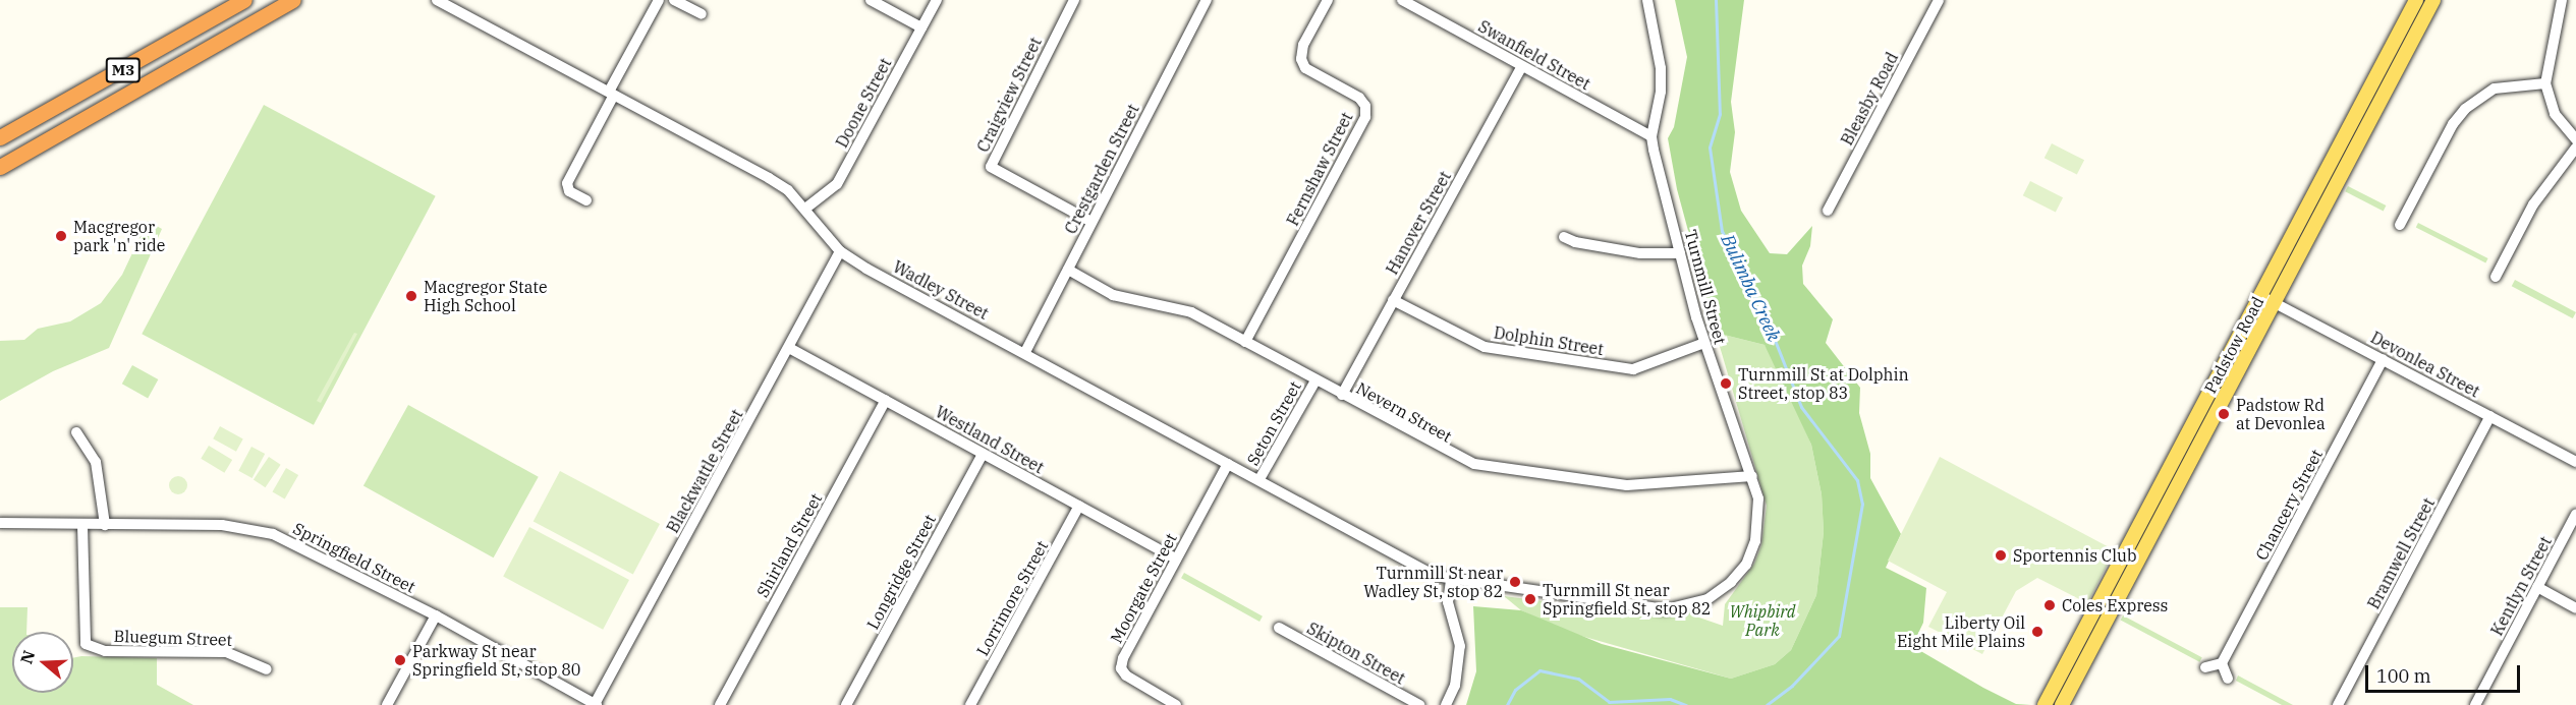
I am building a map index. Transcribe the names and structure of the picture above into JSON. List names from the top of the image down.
{
  "streets": {
    "highway": ["M3"],
    "main road": ["Padstow Road"],
    "street": [
      "Swanfield Street",
      "Craigview Street",
      "Bleasby Road",
      "Doone Street",
      "Crestgarden Street",
      "Fernshaw Street",
      "Hanover Street",
      "Turnmill Street",
      "Wadley Street",
      "Dolphin Street",
      "Devonlea Street",
      "Nevern Street",
      "Seton Street",
      "Westland Street",
      "Blackwattle Street",
      "Chancery Street",
      "Shirland Street",
      "Bramwell Street",
      "Springfield Street",
      "Longridge Street",
      "Kentlyn Street",
      "Moorgate Street",
      "Lorrimore Street",
      "Bluegum Street",
      "Skipton Street"
    ]
  },
  "crossings": [
    ["Swanfield Street", "Hanover Street"],
    ["Swanfield Street", "Turnmill Street"],
    ["Craigview Street", "Crestgarden Street"],
    ["Doone Street", "Wadley Street"],
    ["Crestgarden Street", "Wadley Street"],
    ["Crestgarden Street", "Nevern Street"],
    ["Fernshaw Street", "Nevern Street"],
    ["Hanover Street", "Dolphin Street"],
    ["Hanover Street", "Nevern Street"],
    ["Turnmill Street", "Wadley Street"],
    ["Turnmill Street", "Dolphin Street"],
    ["Turnmill Street", "Nevern Street"],
    ["Wadley Street", "Seton Street"],
    ["Wadley Street", "Blackwattle Street"],
    ["Wadley Street", "Moorgate Street"],
    ["Padstow Road", "Devonlea Street"],
    ["Devonlea Street", "Chancery Street"],
    ["Devonlea Street", "Bramwell Street"],
    ["Nevern Street", "Seton Street"],
    ["Westland Street", "Blackwattle Street"],
    ["Westland Street", "Shirland Street"],
    ["Westland Street", "Longridge Street"],
    ["Westland Street", "Moorgate Street"],
    ["Westland Street", "Lorrimore Street"],
    ["Blackwattle Street", "Springfield Street"],
    ["Springfield Street", "Bluegum Street"]
  ],
  "water": ["Bulimba Creek"],
  "parks": ["Whipbird Park"],
  "places": [
    "Macgregor park 'n' ride",
    "Macgregor State High School",
    "Turnmill St at Dolphin Street, stop 83",
    "Padstow Rd at Devonlea",
    "Sportennis Club",
    "Turnmill St near Wadley St, stop 82",
    "Turnmill St near Springfield St, stop 82",
    "Coles Express",
    "Liberty Oil Eight Mile Plains",
    "Parkway St near Springfield St, stop 80"
  ],
  "scale_bar": "100 m",
  "north": "left"
}
